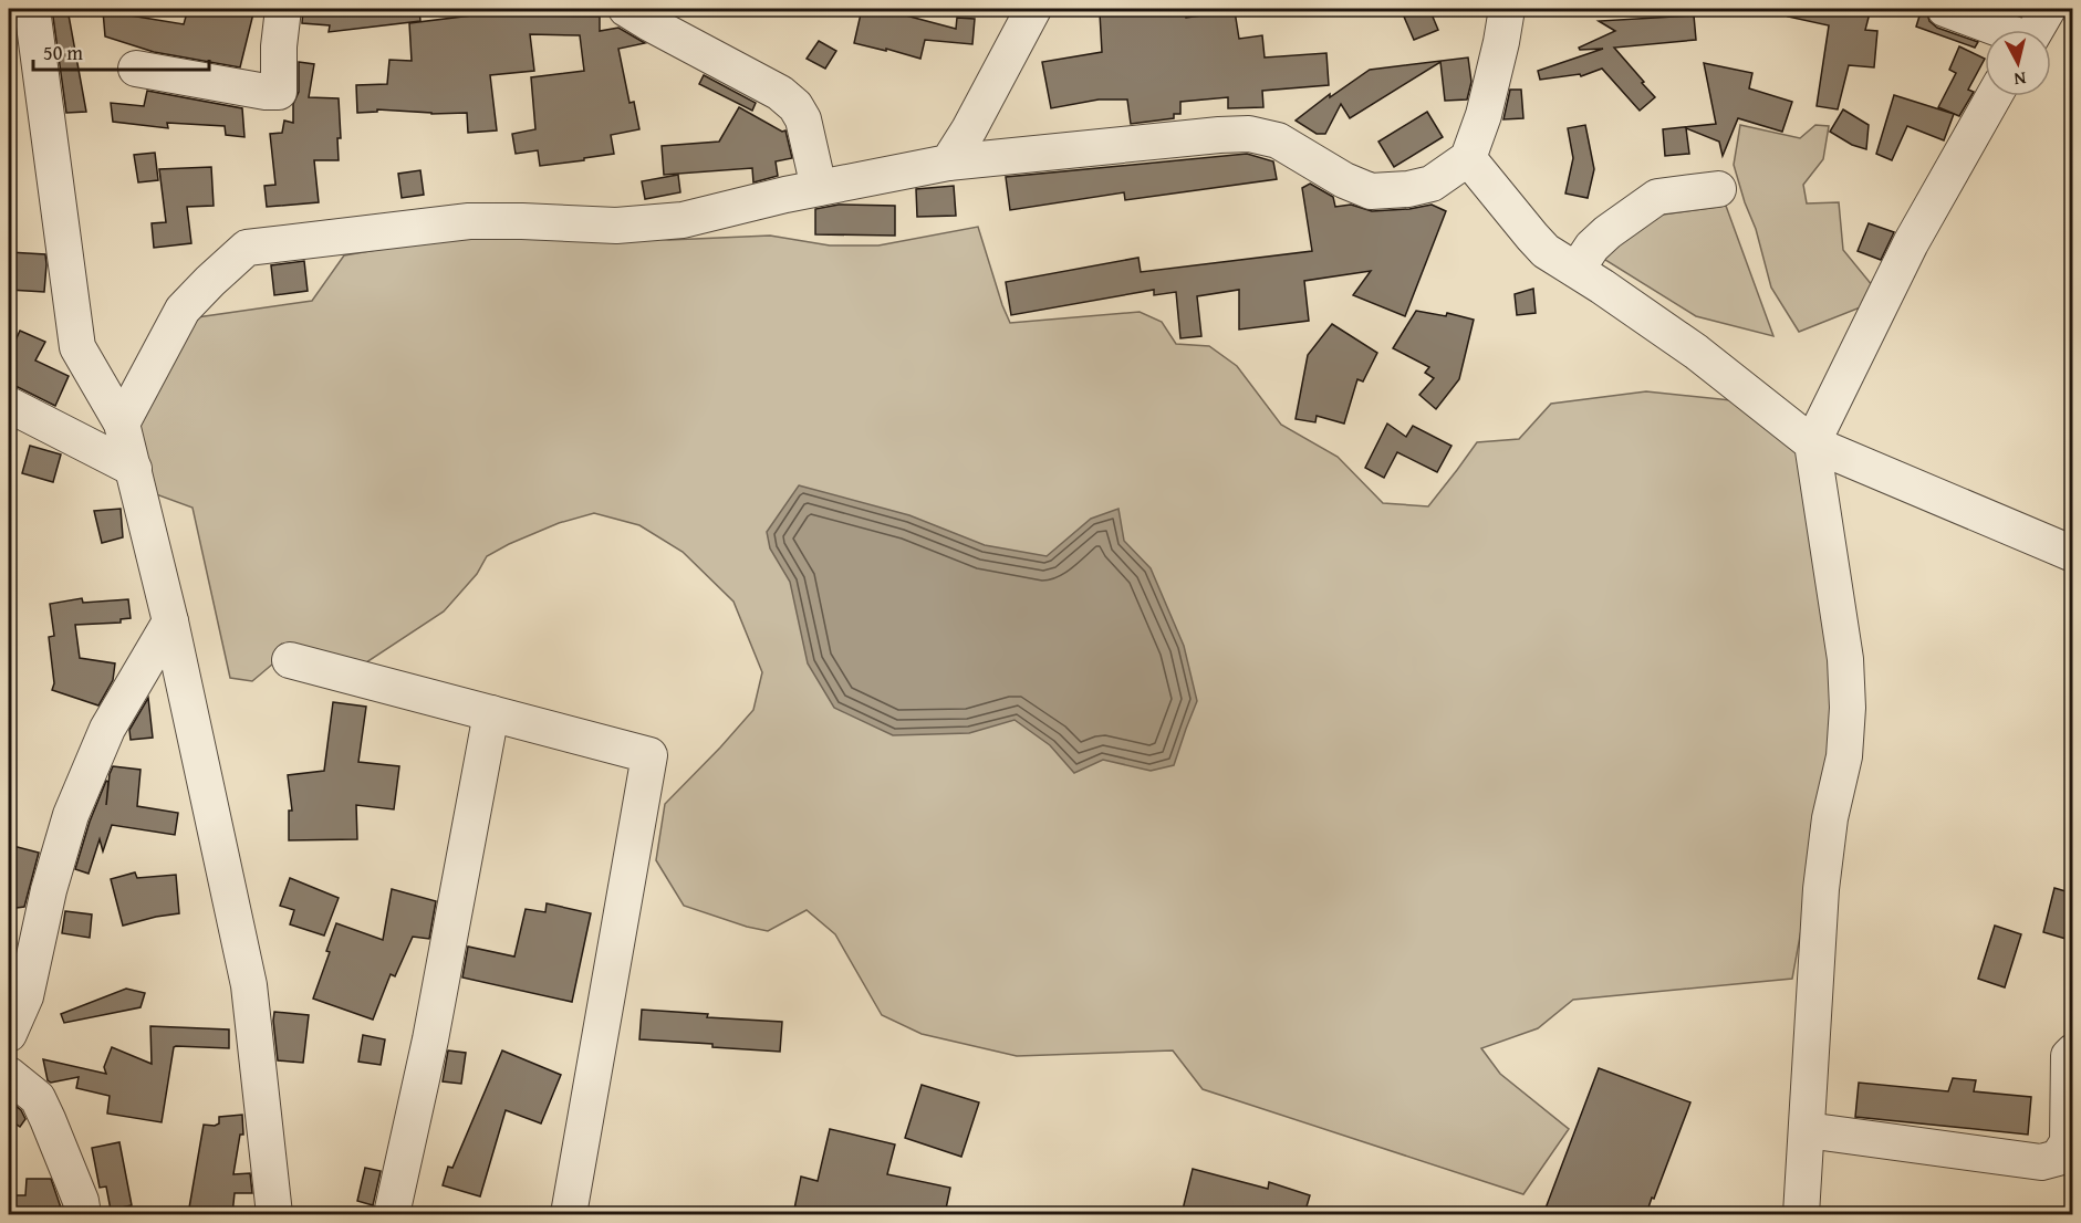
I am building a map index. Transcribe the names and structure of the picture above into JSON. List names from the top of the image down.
{
  "scale_bar": "50 m",
  "north": "bottom"
}
